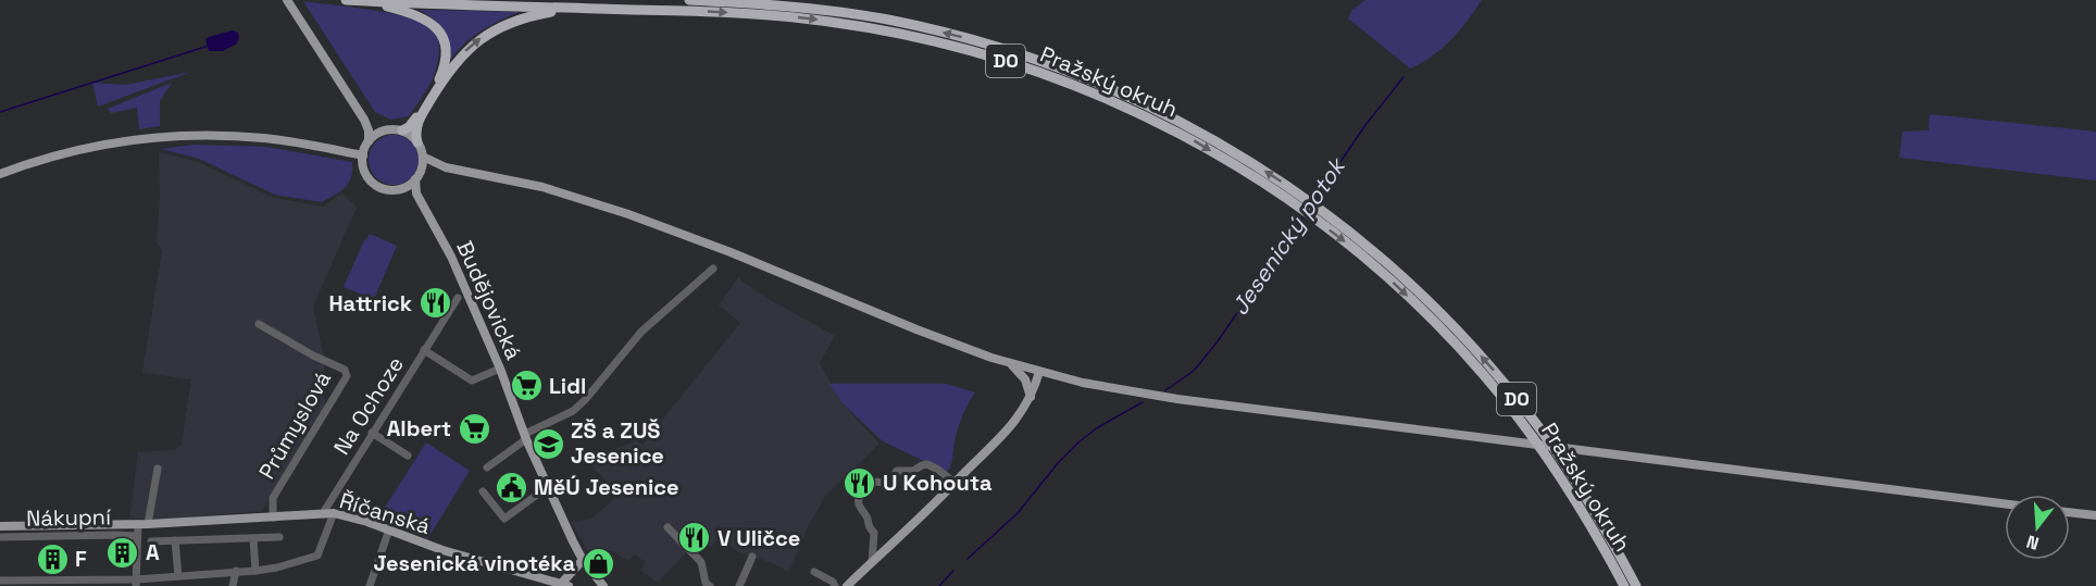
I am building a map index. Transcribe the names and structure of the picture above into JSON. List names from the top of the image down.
{
  "streets": {
    "highway": ["D0", "Pražský okruh"],
    "main road": ["Budějovická", "Říčanská"],
    "street": ["Na Ochoze", "Průmyslová", "Nákupní"]
  },
  "crossings": [
    ["Budějovická", "Na Ochoze"],
    ["Na Ochoze", "Říčanská"],
    ["Průmyslová", "Říčanská"]
  ],
  "water": ["Jesenický potok"],
  "places": {
    "restaurant": ["Hattrick", "U Kohouta", "V Uličce"],
    "supermarket": ["Lidl", "Albert"],
    "school or university": ["ZŠ a ZUŠ Jesenice"],
    "public building": ["MěÚ Jesenice"],
    "building": ["A", "F"],
    "shop": ["Jesenická vinotéka"]
  },
  "north": "bottom"
}
